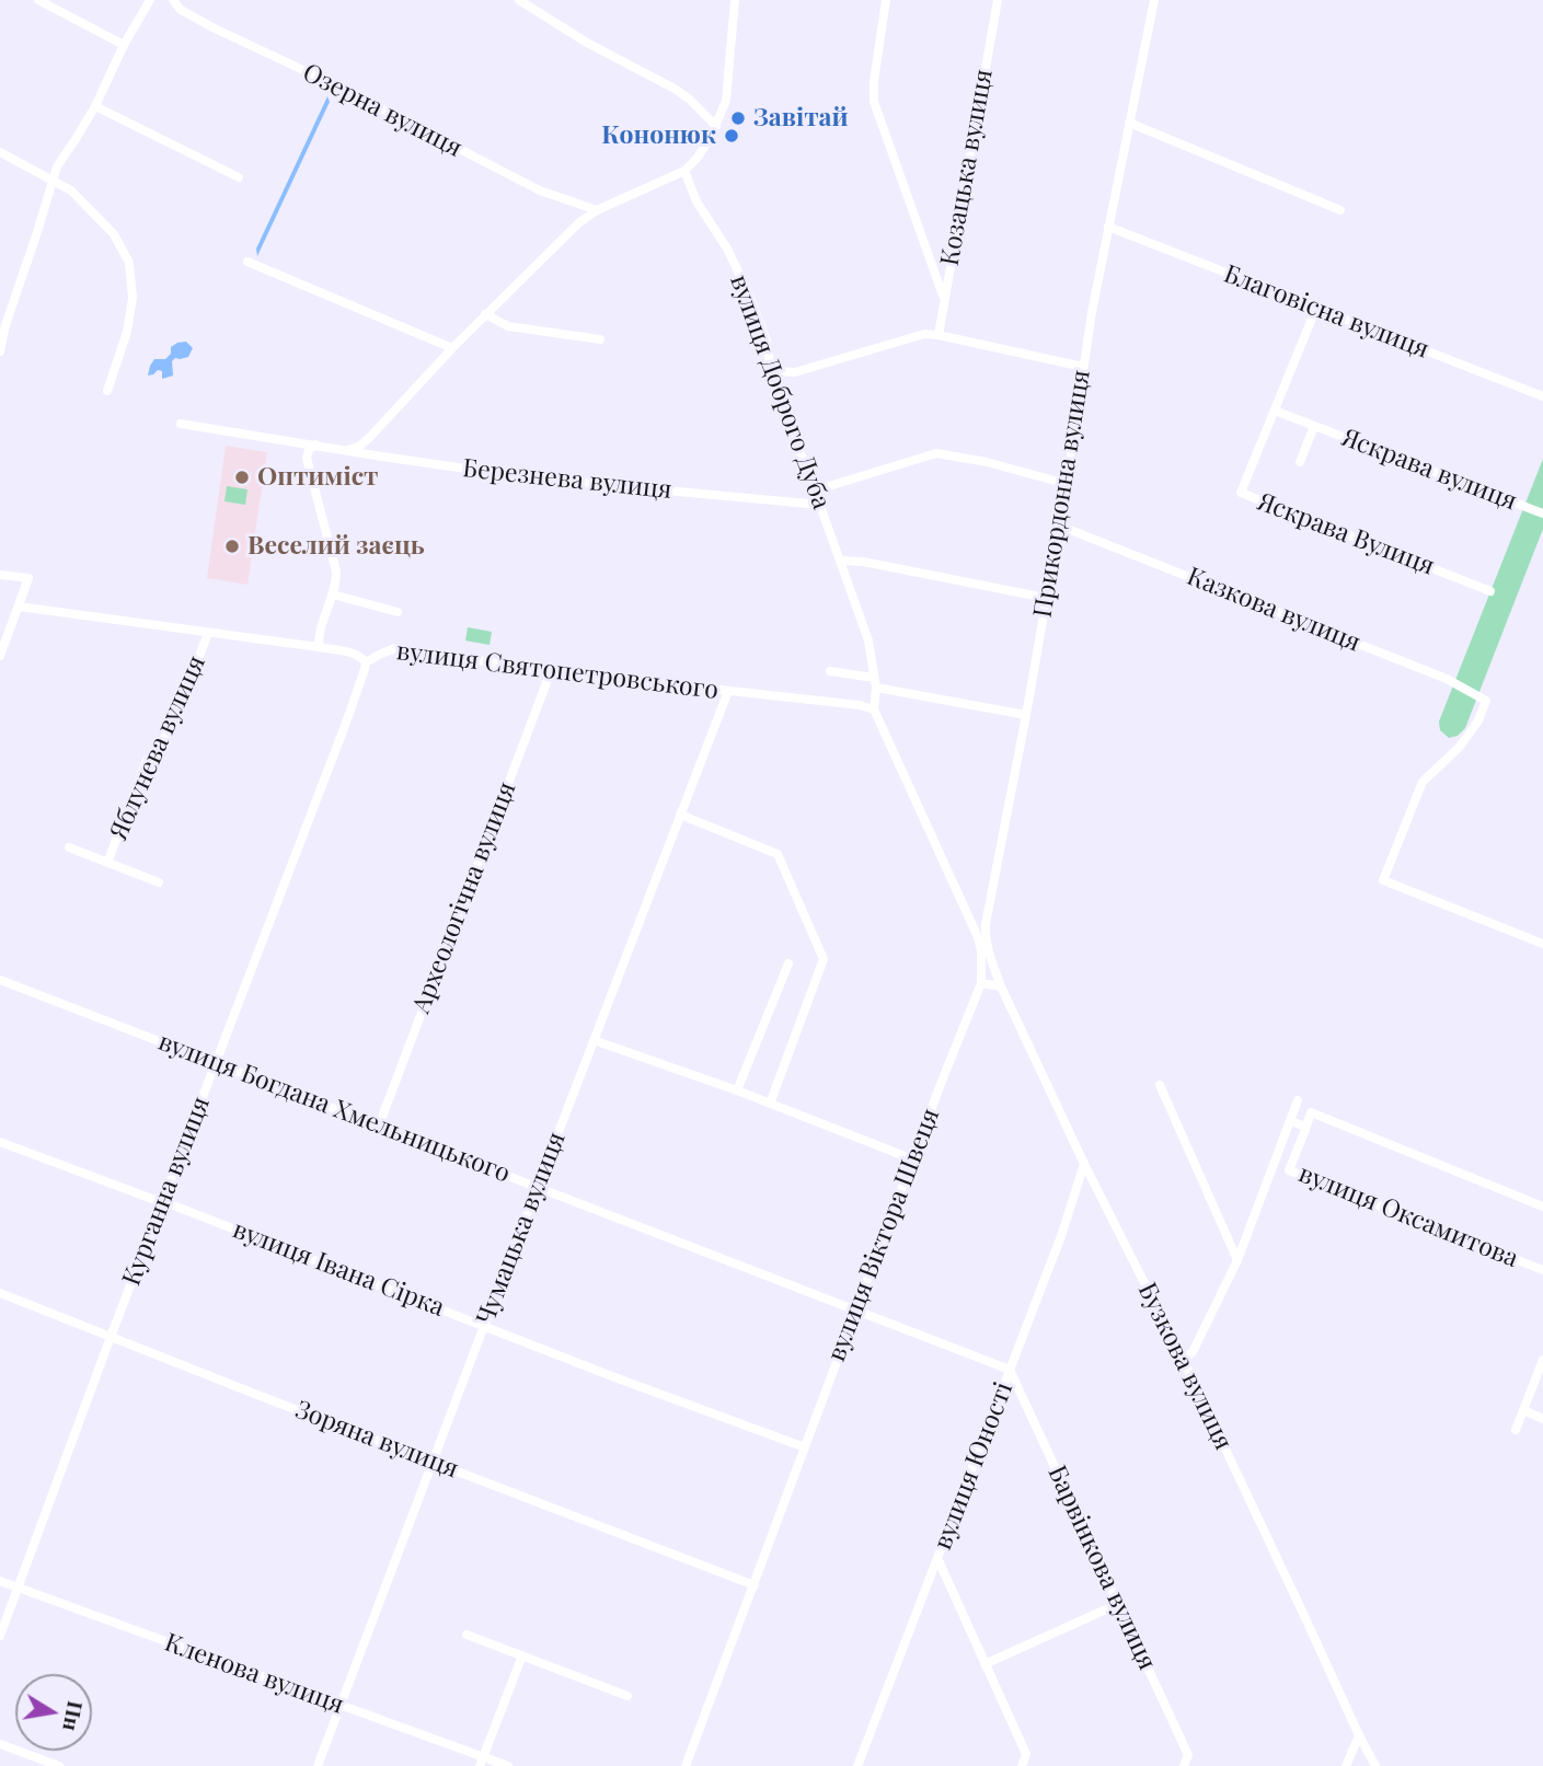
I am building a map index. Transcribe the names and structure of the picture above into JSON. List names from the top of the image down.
{
  "streets": {
    "street": [
      "Озерна вулиця",
      "Козацька вулиця",
      "Благовісна вулиця",
      "вулиця Доброго Дуба",
      "Яскрава вулиця",
      "Березнева вулиця",
      "Прикордонна вулиця",
      "Яскрава Вулиця",
      "Казкова вулиця",
      "вулиця Святопетровського",
      "Яблунева вулиця",
      "Археологічна вулиця",
      "вулиця Богдана Хмельницького",
      "Курганна вулиця",
      "вулиця Оксамитова",
      "Чумацька вулиця",
      "вулиця Віктора Швеця",
      "вулиця Івана Сірка",
      "Бузкова вулиця",
      "Зоряна вулиця",
      "вулиця Юності",
      "Барвінкова вулиця",
      "Кленова вулиця"
    ]
  },
  "crossings": [
    ["Благовісна вулиця", "Прикордонна вулиця"],
    ["вулиця Доброго Дуба", "Березнева вулиця"],
    ["вулиця Доброго Дуба", "вулиця Святопетровського"],
    ["вулиця Доброго Дуба", "вулиця Віктора Швеця"],
    ["Яскрава вулиця", "Яскрава Вулиця"],
    ["Прикордонна вулиця", "Казкова вулиця"],
    ["Прикордонна вулиця", "Бузкова вулиця"],
    ["вулиця Святопетровського", "Яблунева вулиця"],
    ["вулиця Святопетровського", "Археологічна вулиця"],
    ["вулиця Святопетровського", "Курганна вулиця"],
    ["вулиця Святопетровського", "Чумацька вулиця"],
    ["вулиця Святопетровського", "вулиця Віктора Швеця"],
    ["Археологічна вулиця", "вулиця Богдана Хмельницького"],
    ["вулиця Богдана Хмельницького", "Курганна вулиця"],
    ["вулиця Богдана Хмельницького", "Чумацька вулиця"],
    ["вулиця Богдана Хмельницького", "вулиця Віктора Швеця"],
    ["вулиця Богдана Хмельницького", "вулиця Юності"],
    ["вулиця Богдана Хмельницького", "Барвінкова вулиця"],
    ["Курганна вулиця", "вулиця Івана Сірка"],
    ["Курганна вулиця", "Зоряна вулиця"],
    ["Курганна вулиця", "Кленова вулиця"],
    ["Чумацька вулиця", "вулиця Івана Сірка"],
    ["Чумацька вулиця", "Зоряна вулиця"],
    ["Чумацька вулиця", "Кленова вулиця"],
    ["вулиця Віктора Швеця", "вулиця Івана Сірка"],
    ["вулиця Віктора Швеця", "Зоряна вулиця"],
    ["Бузкова вулиця", "вулиця Юності"],
    ["вулиця Юності", "Барвінкова вулиця"]
  ],
  "places": [
    "Завітай",
    "Кононюк",
    "Оптиміст",
    "Веселий заєць"
  ],
  "north": "right"
}
